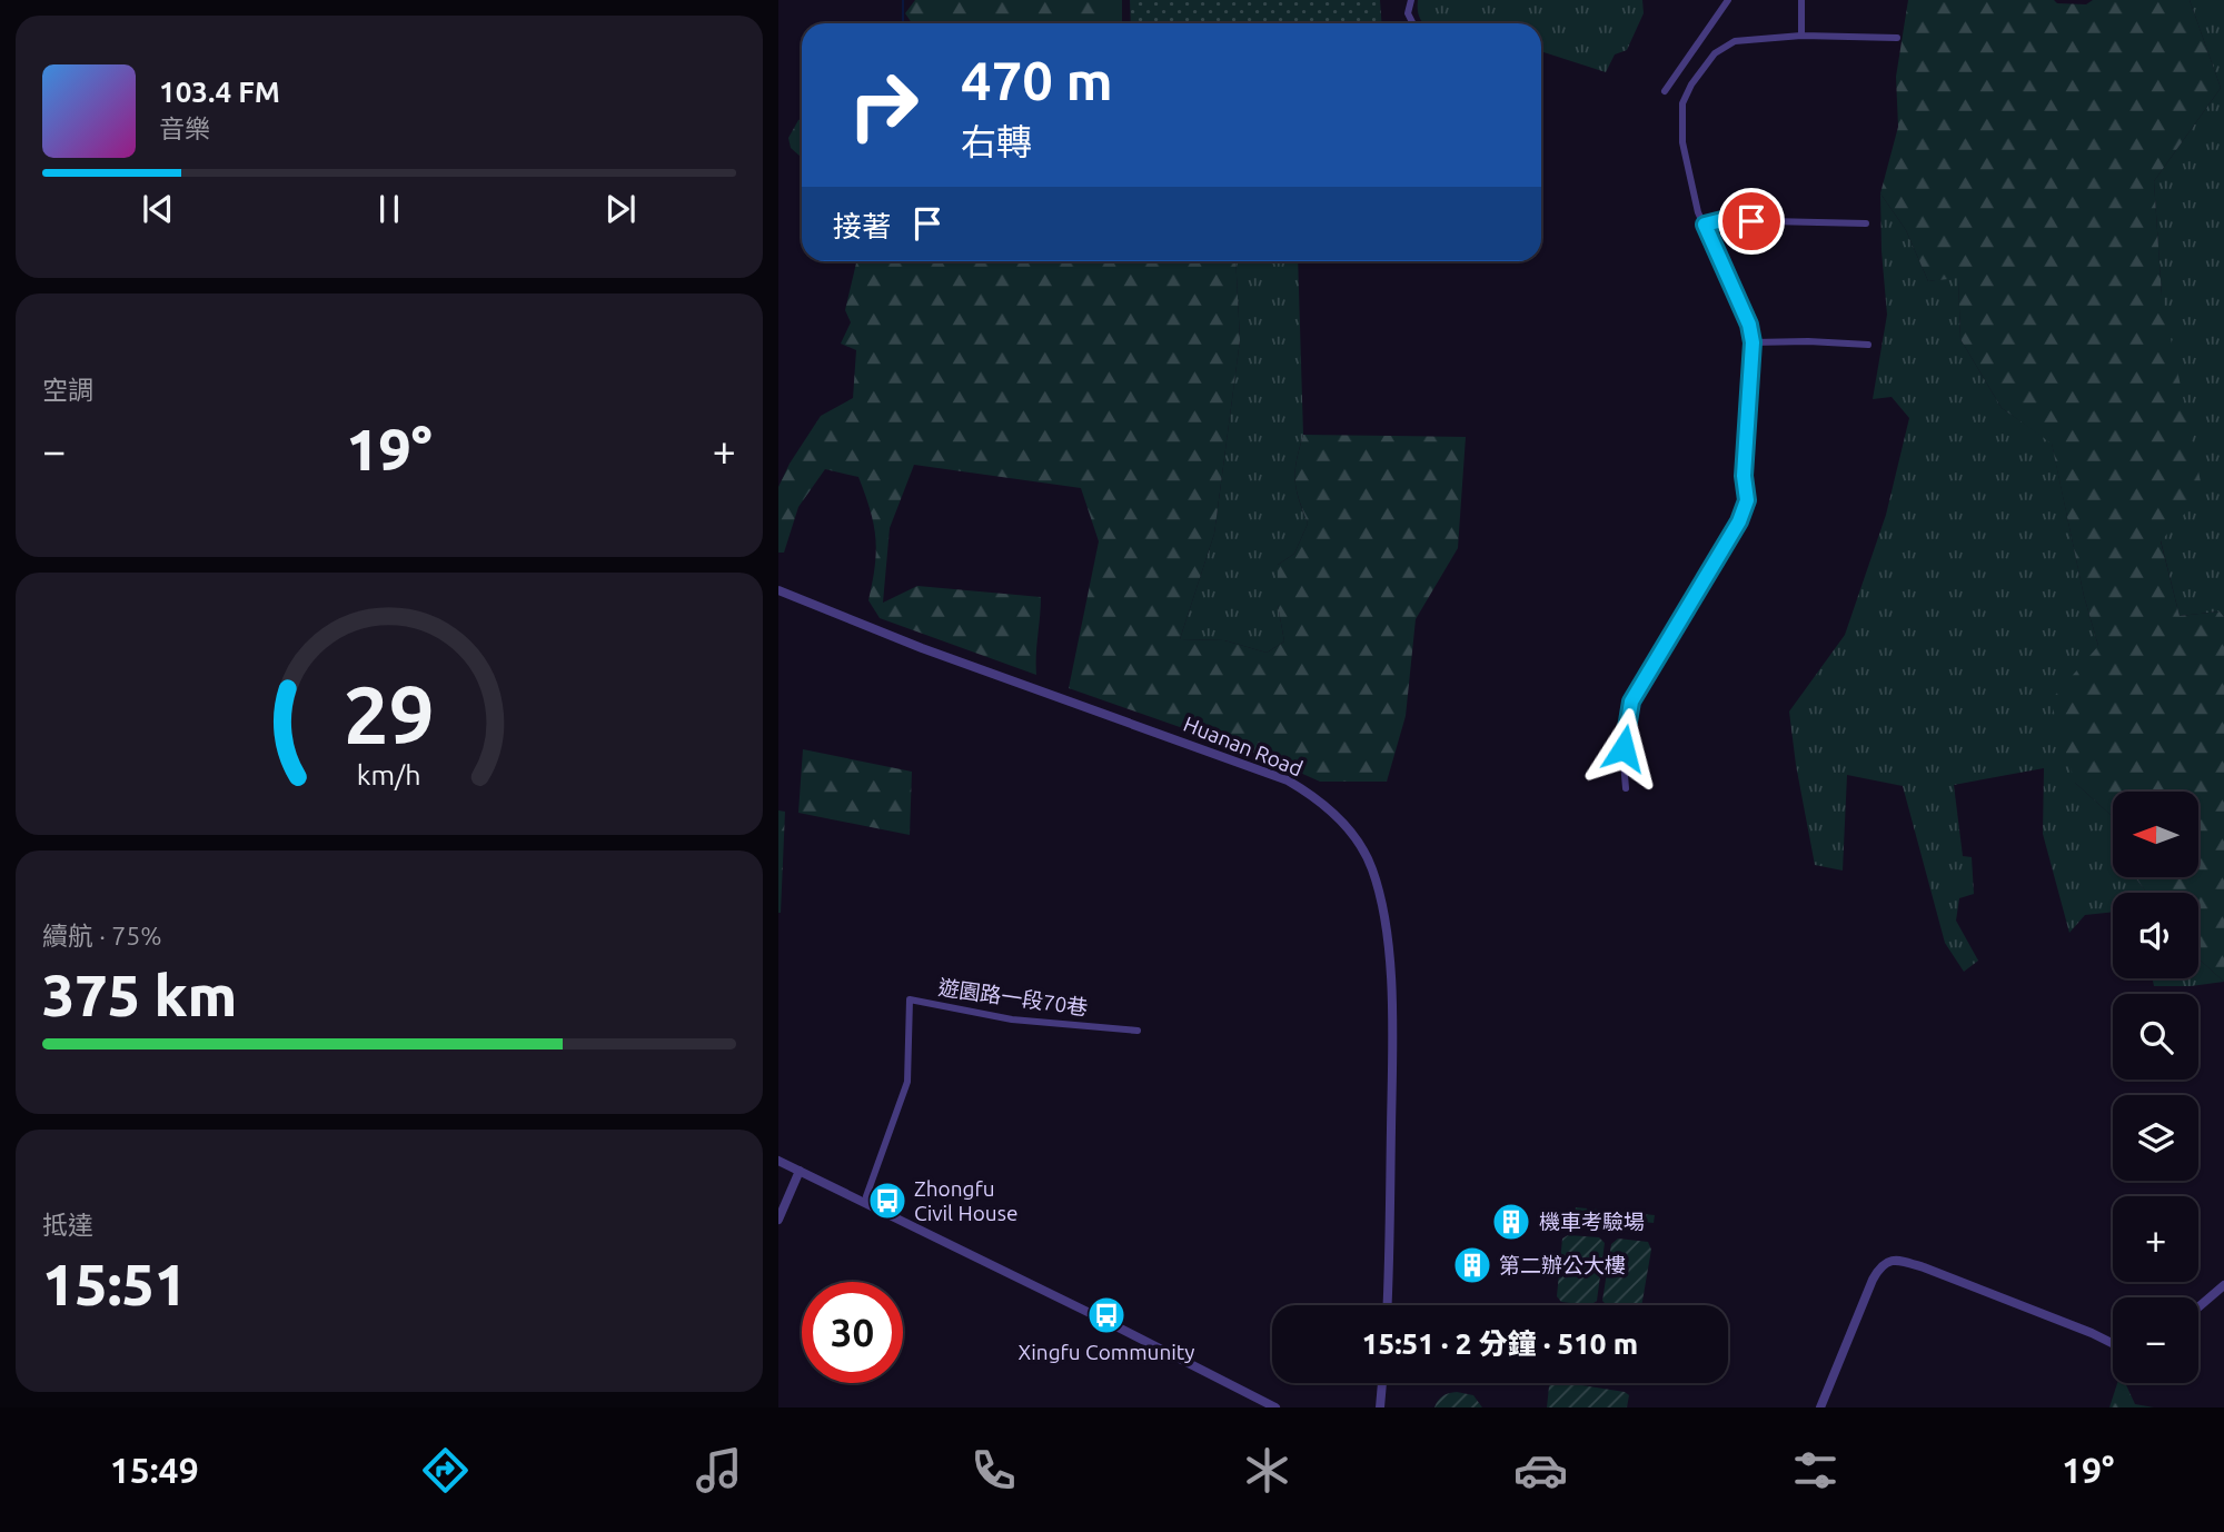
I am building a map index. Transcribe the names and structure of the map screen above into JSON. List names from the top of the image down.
{
  "streets": {
    "street": ["Huanan Road", "遊園路一段70巷"]
  },
  "places": {
    "bus stop": ["Zhongfu Civil House", "Xingfu Community"],
    "building": ["機車考驗場", "第二辦公大樓"]
  },
  "north": "left",
  "page": {
    "turn": ["470 m", "右轉"],
    "song": ["103.4 FM", "音樂"],
    "then": "接著",
    "tile": [
      "空調",
      ["續航 · 75%", "375 km"],
      ["抵達", "15:51"]
    ],
    "heat": ["−", "19°", "+"],
    "map_buttons": ["+", "−"],
    "limit": "30",
    "trip": "15:51 · 2 分鐘 · 510 m",
    "tabs": ["15:49", "19°"],
    "gauge": ["29", "km/h"]
  }
}
